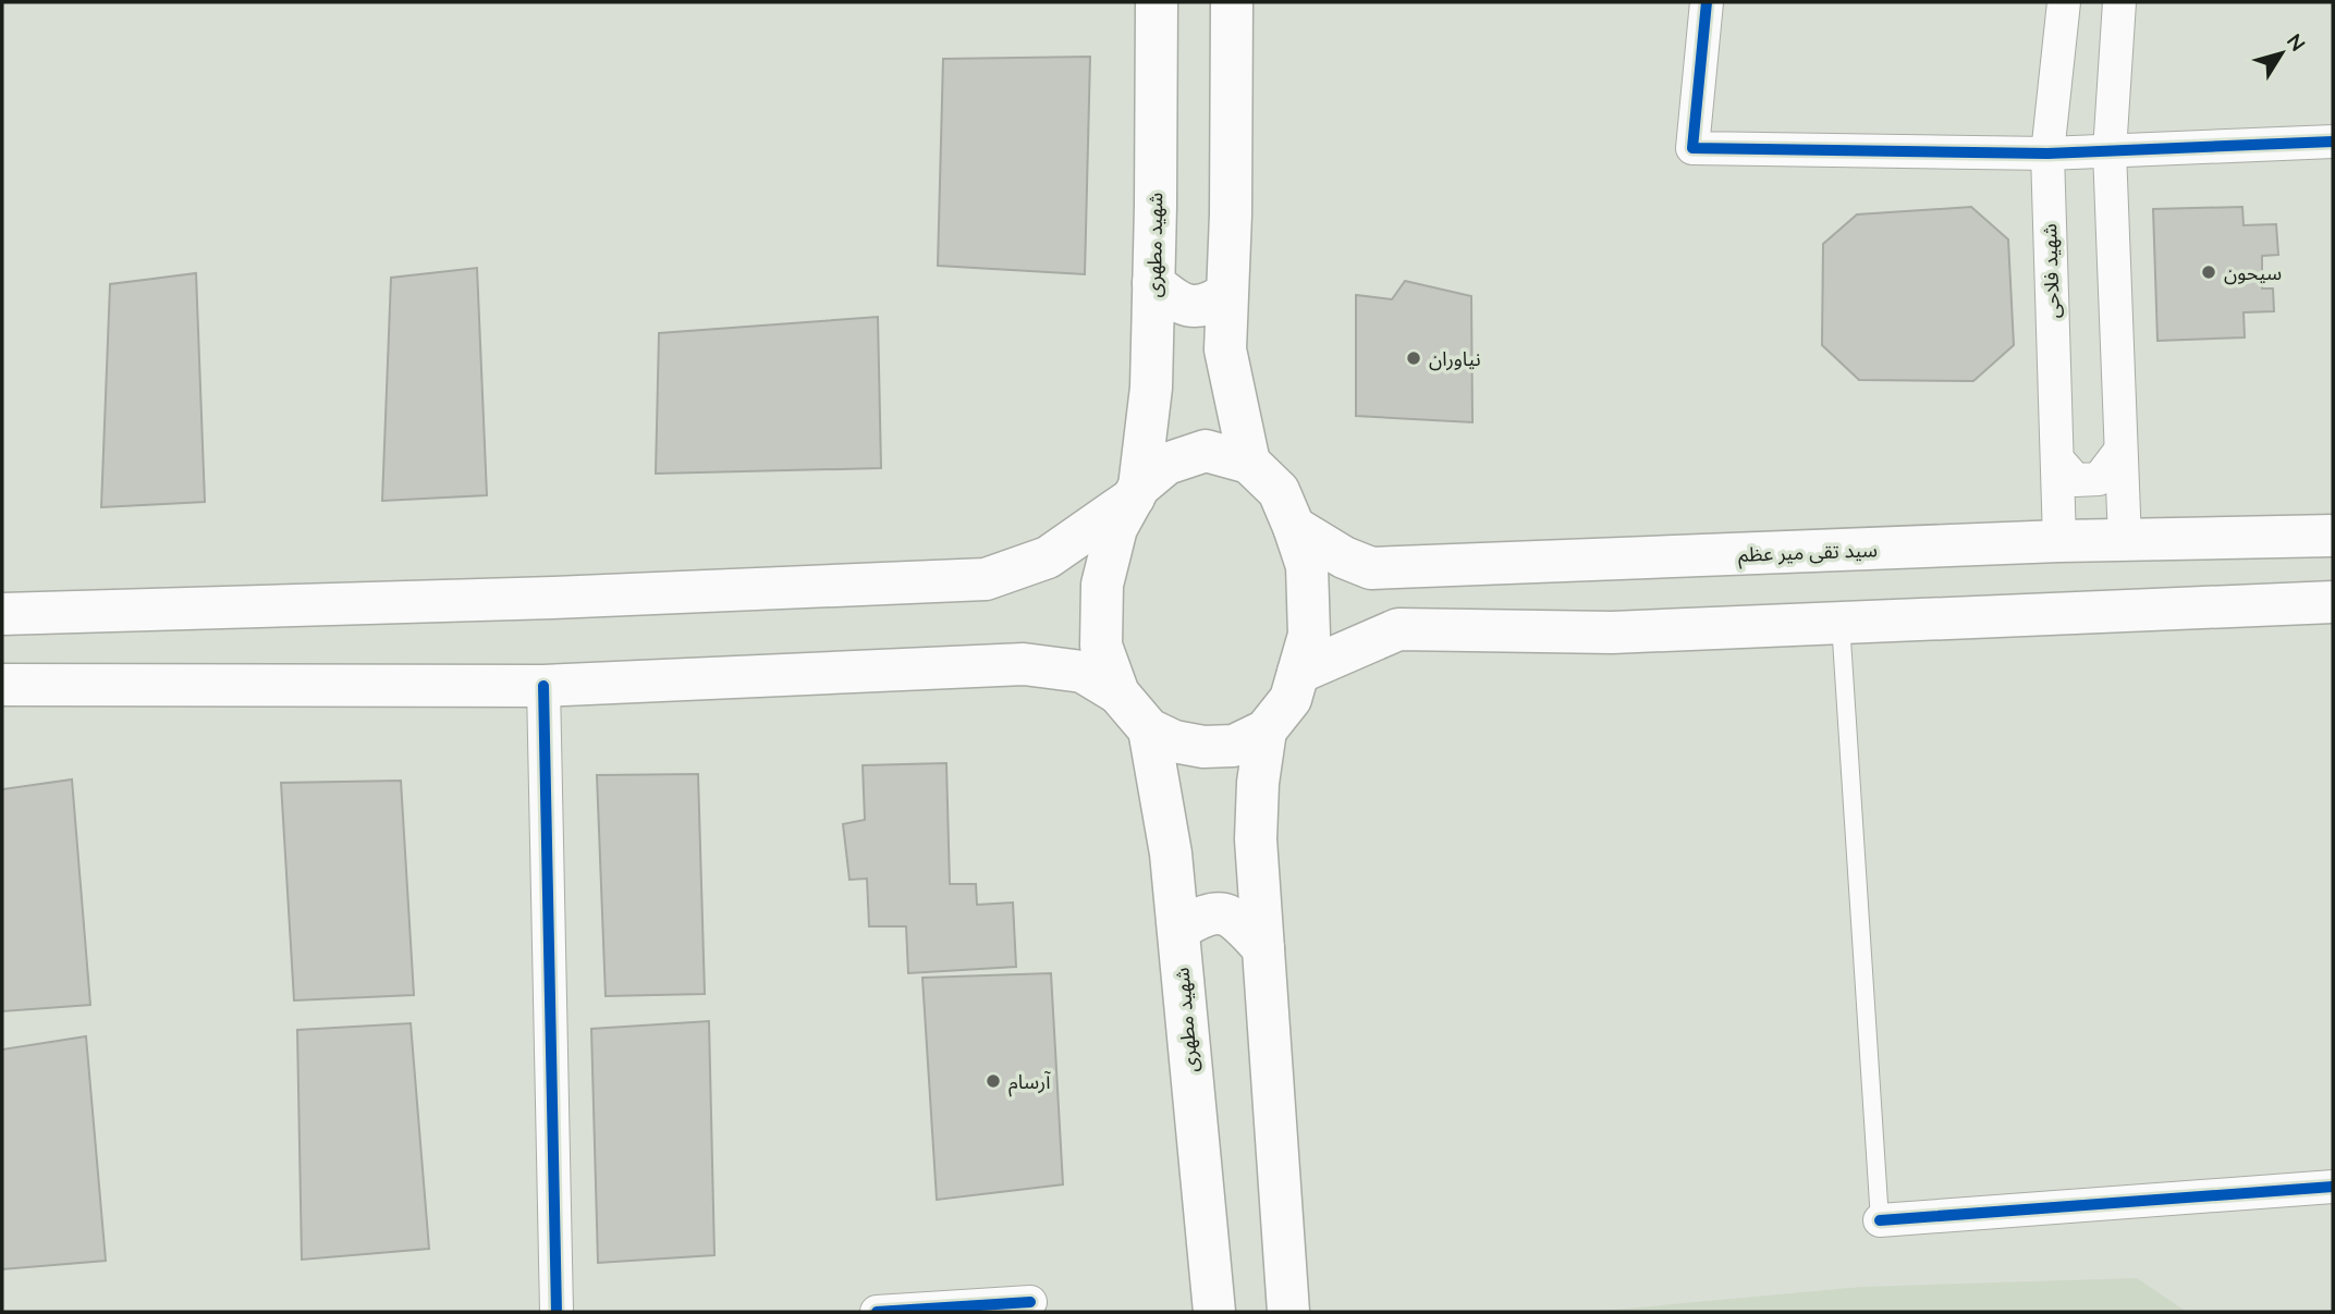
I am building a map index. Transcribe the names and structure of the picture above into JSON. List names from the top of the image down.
{
  "streets": {
    "main road": ["شهید مطهری", "سید تقی میر عظم"],
    "street": ["شهید فلاحی"]
  },
  "crossings": [
    ["شهید مطهری", "سید تقی میر عظم"],
    ["شهید فلاحی", "سید تقی میر عظم"]
  ],
  "places": ["سیحون", "نیاوران", "آرسام"],
  "north": "top right"
}
